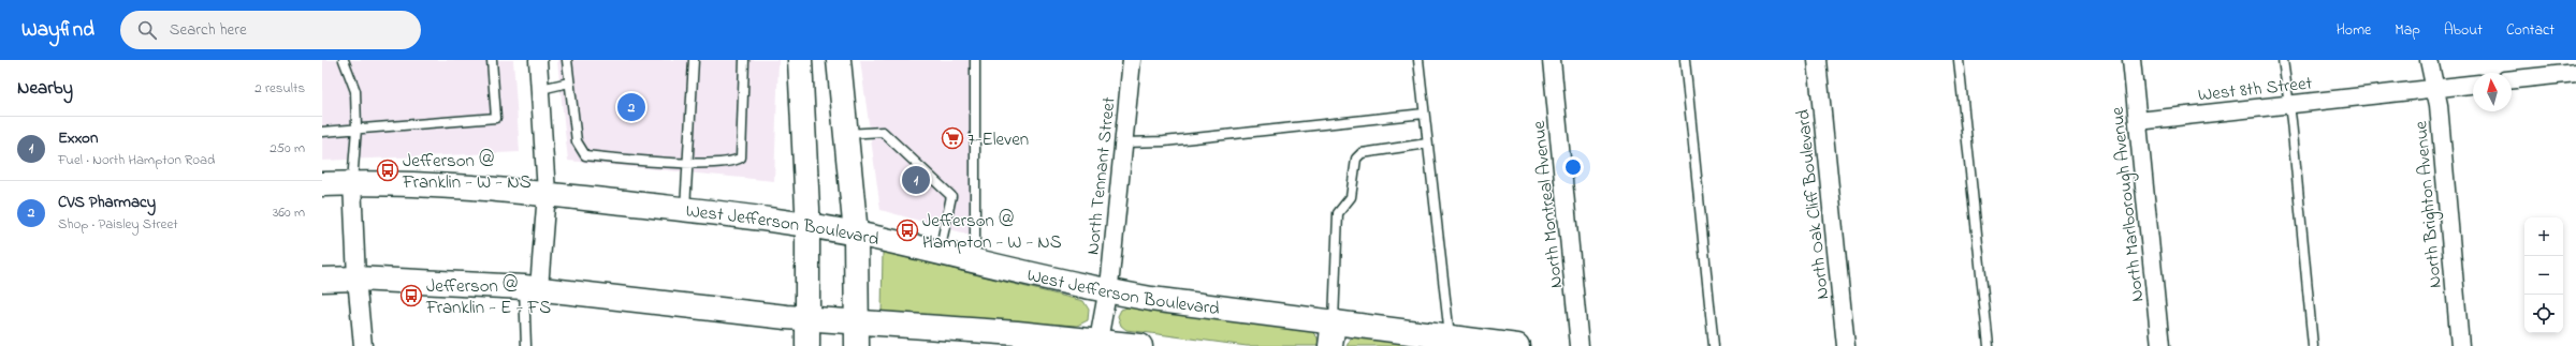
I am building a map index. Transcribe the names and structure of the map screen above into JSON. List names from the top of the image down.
{
  "streets": {
    "main road": ["West Jefferson Boulevard"],
    "street": [
      "West 8th Street",
      "North Tennant Street",
      "North Montreal Avenue",
      "North Oak Cliff Boulevard",
      "North Marlborough Avenue",
      "North Brighton Avenue"
    ]
  },
  "crossings": [
    ["West 8th Street", "North Marlborough Avenue"],
    ["West 8th Street", "North Brighton Avenue"],
    ["North Tennant Street", "West Jefferson Boulevard"]
  ],
  "places": {
    "supermarket": ["7-Eleven"],
    "bus stop": ["Jefferson @ Franklin - W - NS", "Jefferson @ Hampton - W - NS", "Jefferson @ Franklin - E - FS"]
  },
  "north": "top",
  "page": {
    "header": "Wayfind",
    "search": "Search here",
    "nav": [
      "Home",
      "Map",
      "About",
      "Contact"
    ],
    "heading": ["Nearby", "2 results"],
    "pins": ["2", "1"],
    "list": [
      {
        "mark": "1",
        "name": "Exxon",
        "note": "Fuel · North Hampton Road",
        "value": "250 m"
      },
      {
        "mark": "2",
        "name": "CVS Pharmacy",
        "note": "Shop · Paisley Street",
        "value": "360 m"
      }
    ],
    "map_buttons": ["+", "−"]
  }
}
